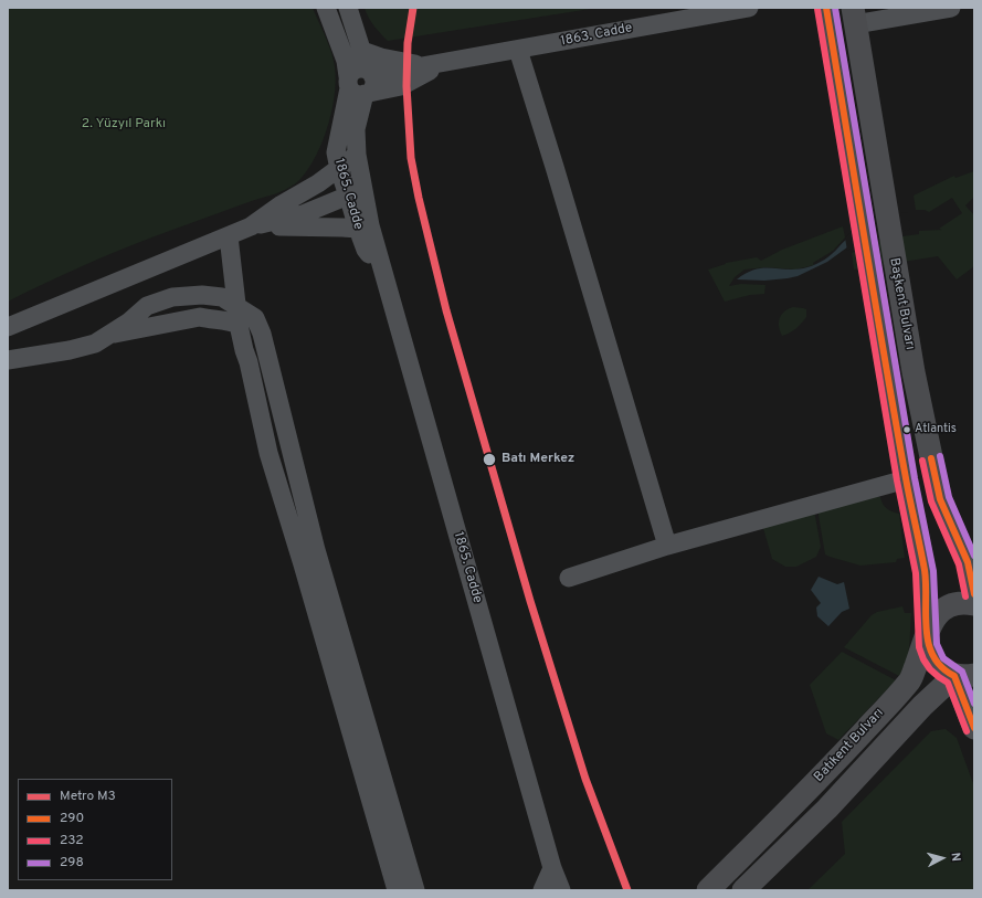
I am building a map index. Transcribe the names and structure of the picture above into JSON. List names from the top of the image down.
{
  "streets": {
    "main road": ["Başkent Bulvarı", "Batıkent Bulvarı"],
    "street": ["1863. Cadde", "1865. Cadde"]
  },
  "crossings": [
    ["Başkent Bulvarı", "Batıkent Bulvarı"]
  ],
  "parks": ["2. Yüzyıl Parkı"],
  "places": ["Atlantis", "Batı Merkez"],
  "lines": [
    "metro line M3",
    "transit line 290",
    "transit line 298",
    "transit line 232"
  ],
  "legend": [
    "Metro M3",
    "290",
    "232",
    "298"
  ],
  "north": "right"
}
